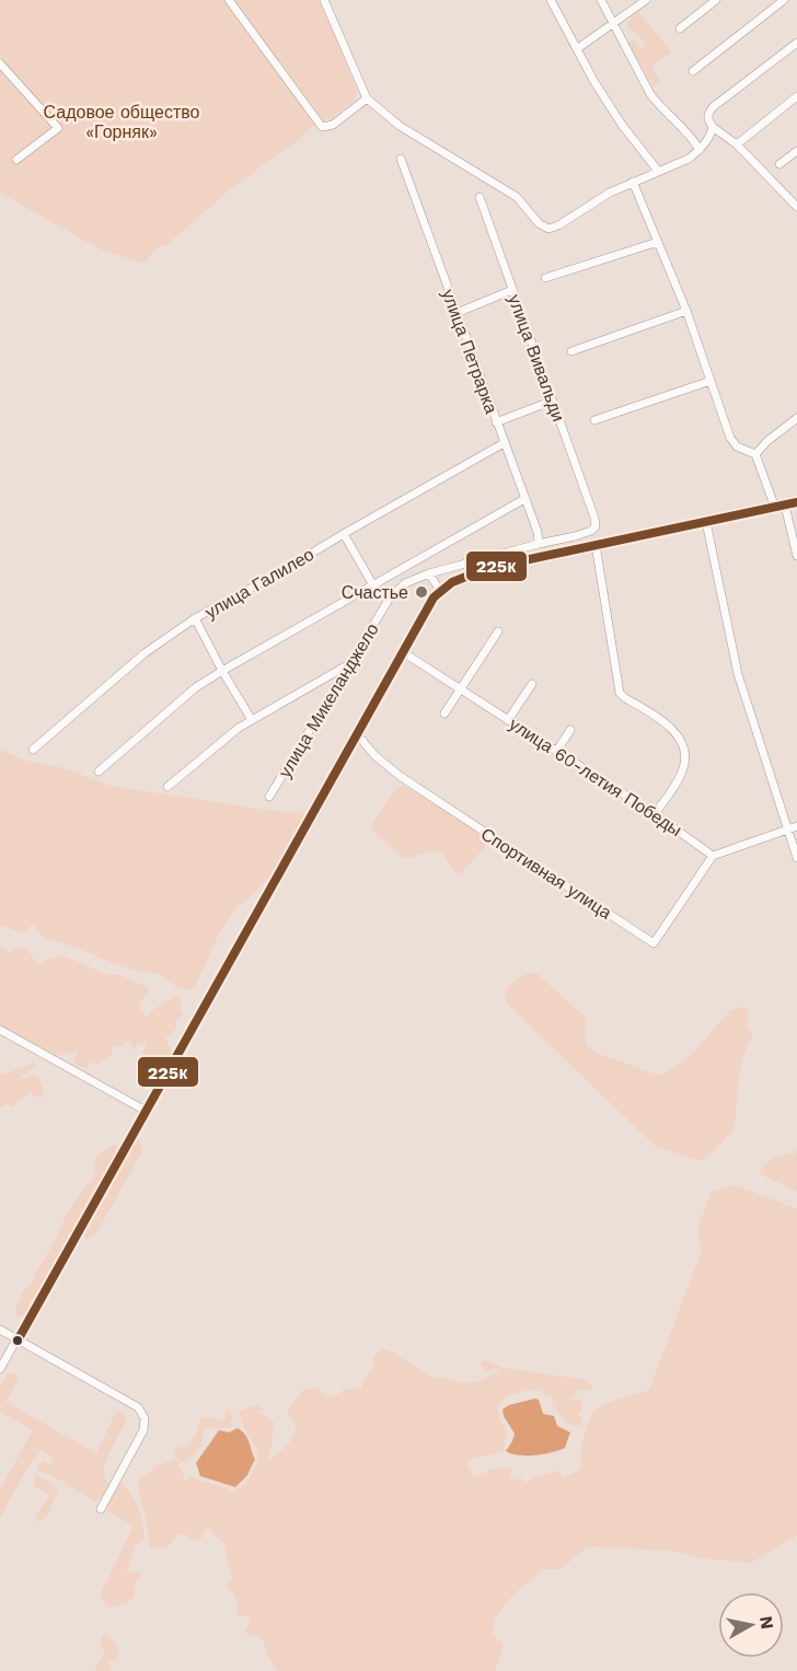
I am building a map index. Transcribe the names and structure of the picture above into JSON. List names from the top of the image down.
{
  "streets": {
    "street": [
      "улица Петрарка",
      "улица Вивальди",
      "улица Галилео",
      "улица Микеланджело",
      "улица 60-летия Победы",
      "Спортивная улица"
    ]
  },
  "crossings": [
    ["улица Петрарка", "улица Галилео"],
    ["улица Петрарка", "улица Микеланджело"],
    ["улица Вивальди", "улица Микеланджело"],
    ["улица 60-летия Победы", "Спортивная улица"]
  ],
  "parks": ["Садовое общество «Горняк»"],
  "places": ["Счастье"],
  "lines": ["transit line 225к"],
  "north": "right"
}
